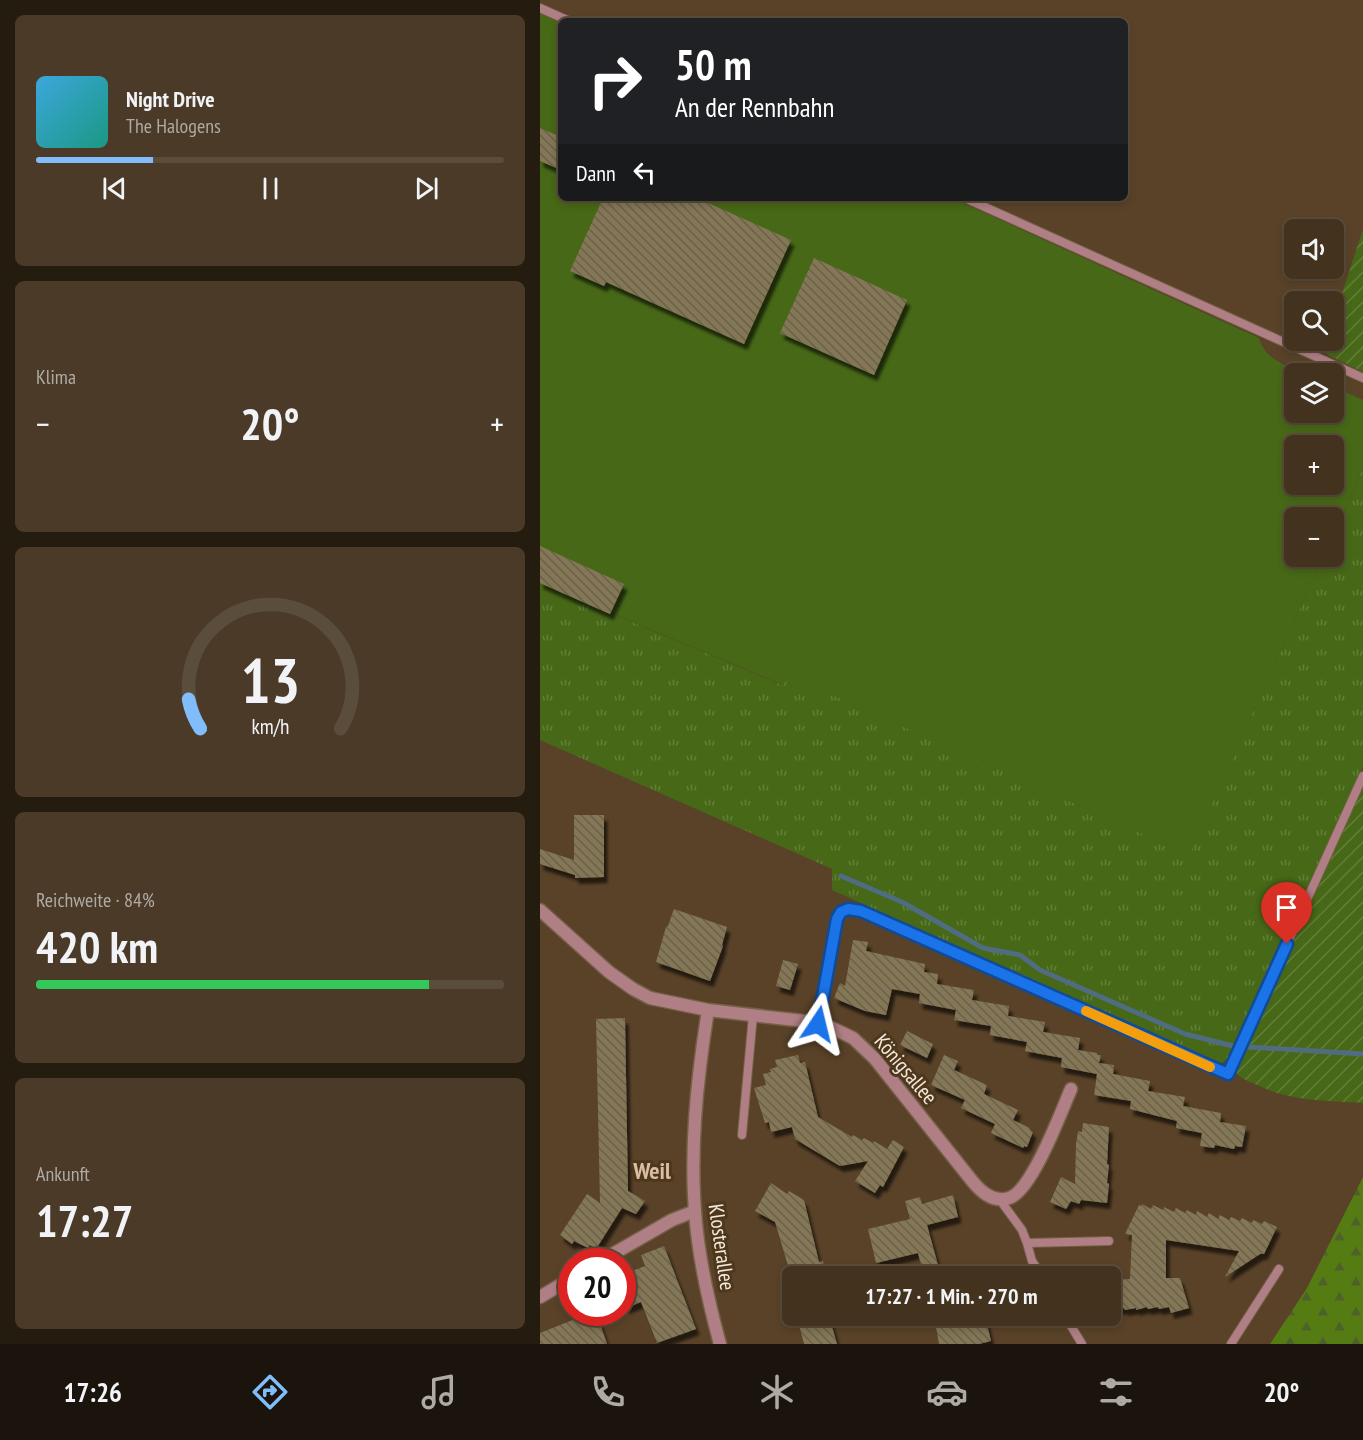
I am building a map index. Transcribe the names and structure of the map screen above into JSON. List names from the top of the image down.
{
  "streets": {
    "street": ["Königsallee", "Klosterallee"]
  },
  "crossings": [
    ["Königsallee", "Klosterallee"]
  ],
  "districts": ["Weil"],
  "page": {
    "turn": ["50 m", "An der Rennbahn"],
    "song": ["Night Drive", "The Halogens"],
    "then": "Dann",
    "map_buttons": ["+", "−"],
    "tile": [
      "Klima",
      ["Reichweite · 84%", "420 km"],
      ["Ankunft", "17:27"]
    ],
    "heat": ["−", "20°", "+"],
    "limit": "20",
    "trip": "17:27 · 1 Min. · 270 m",
    "tabs": ["17:26", "20°"],
    "gauge": ["13", "km/h"]
  }
}
